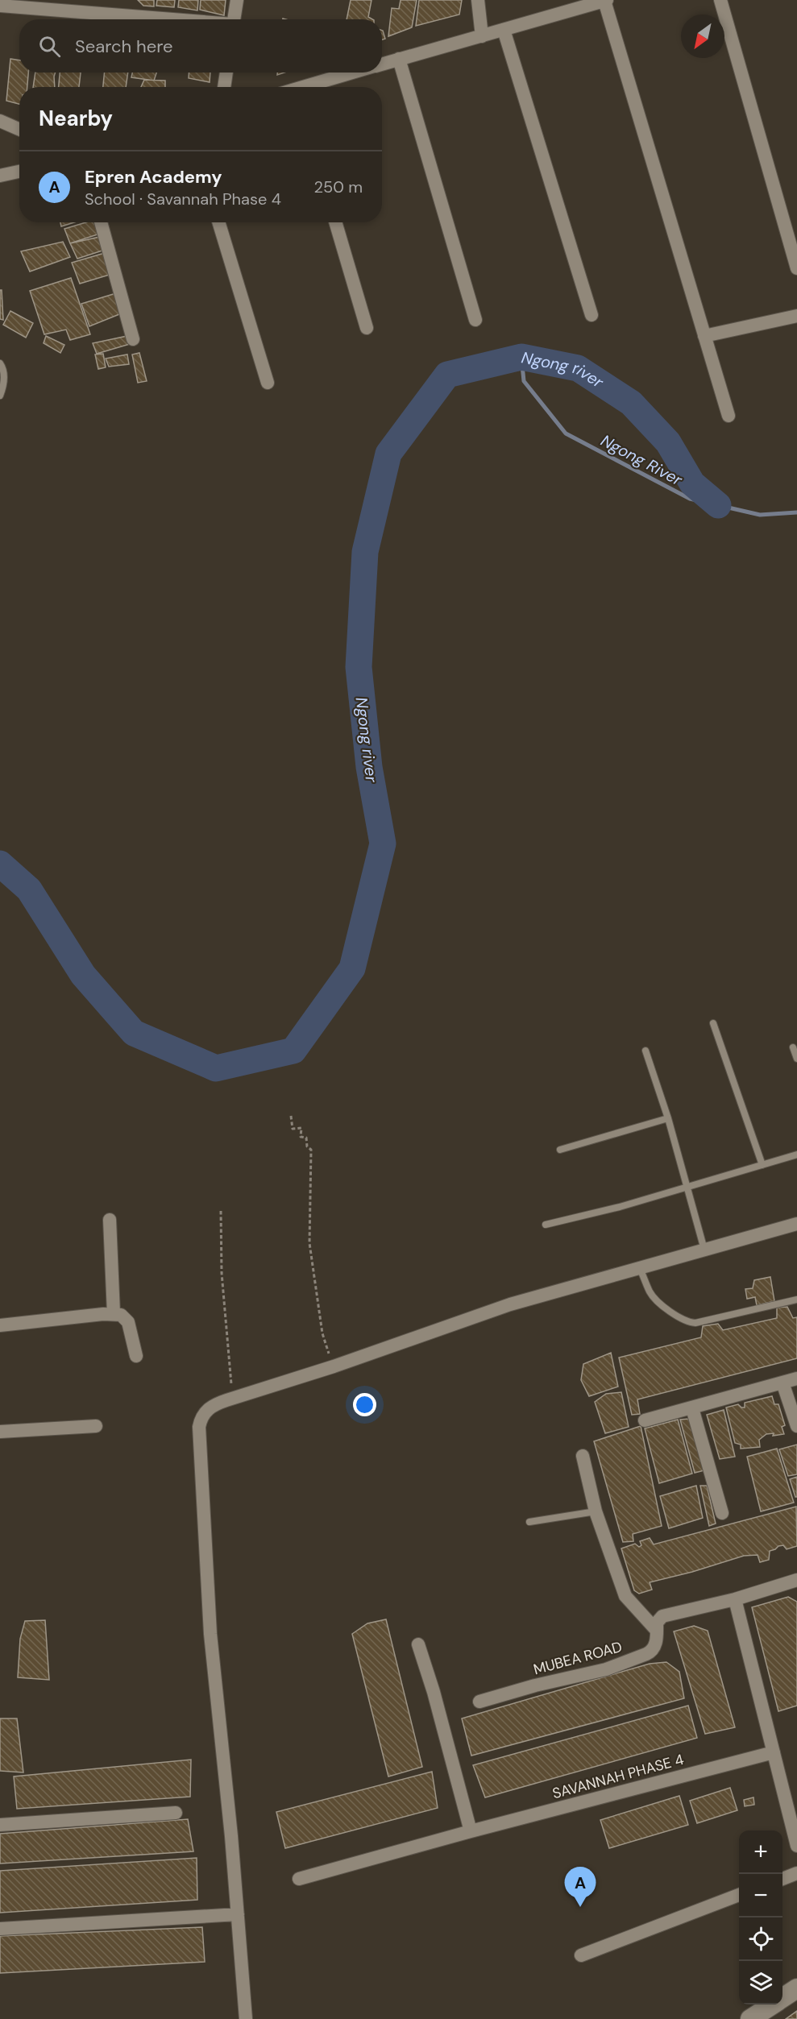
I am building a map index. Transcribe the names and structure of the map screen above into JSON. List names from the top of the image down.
{
  "streets": {
    "street": ["MUBEA ROAD", "SAVANNAH PHASE 4"]
  },
  "water": ["Ngong river", "Ngong River"],
  "north": "bottom left",
  "page": {
    "search": "Search here",
    "heading": "Nearby",
    "list": [
      {
        "mark": "A",
        "name": "Epren Academy",
        "note": "School · Savannah Phase 4",
        "value": "250 m"
      }
    ],
    "map_buttons": ["+", "−"],
    "pins": "A"
  }
}
